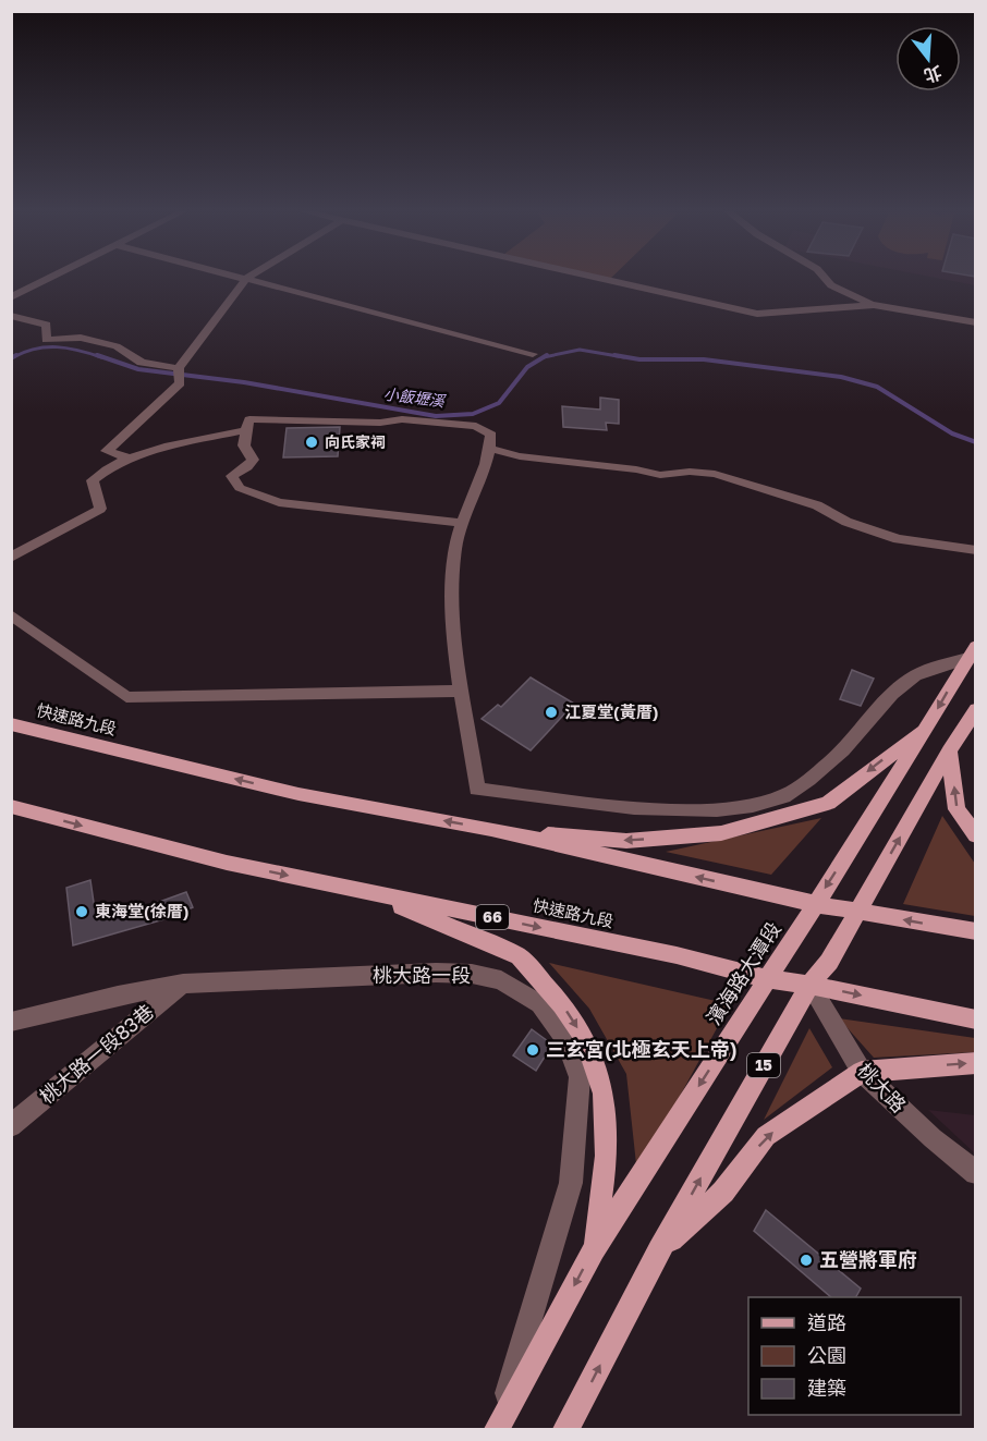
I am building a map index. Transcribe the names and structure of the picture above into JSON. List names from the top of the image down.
{
  "streets": {
    "main road": [
      "快速路九段",
      "66",
      "濱海路大潭段",
      "15"
    ],
    "street": ["桃大路一段", "桃大路一段83巷", "桃大路"]
  },
  "crossings": [
    ["快速路九段", "濱海路大潭段"],
    ["快速路九段", "15"],
    ["快速路九段", "桃大路"],
    ["濱海路大潭段", "桃大路一段"],
    ["桃大路一段", "桃大路一段83巷"],
    ["15", "桃大路"]
  ],
  "water": ["小飯壢溪"],
  "places": [
    "向氏家祠",
    "江夏堂(黃厝)",
    "東海堂(徐厝)",
    "三玄宮(北極玄天上帝)",
    "五營將軍府"
  ],
  "legend": ["道路", "公園", "建築"],
  "north": "bottom"
}
